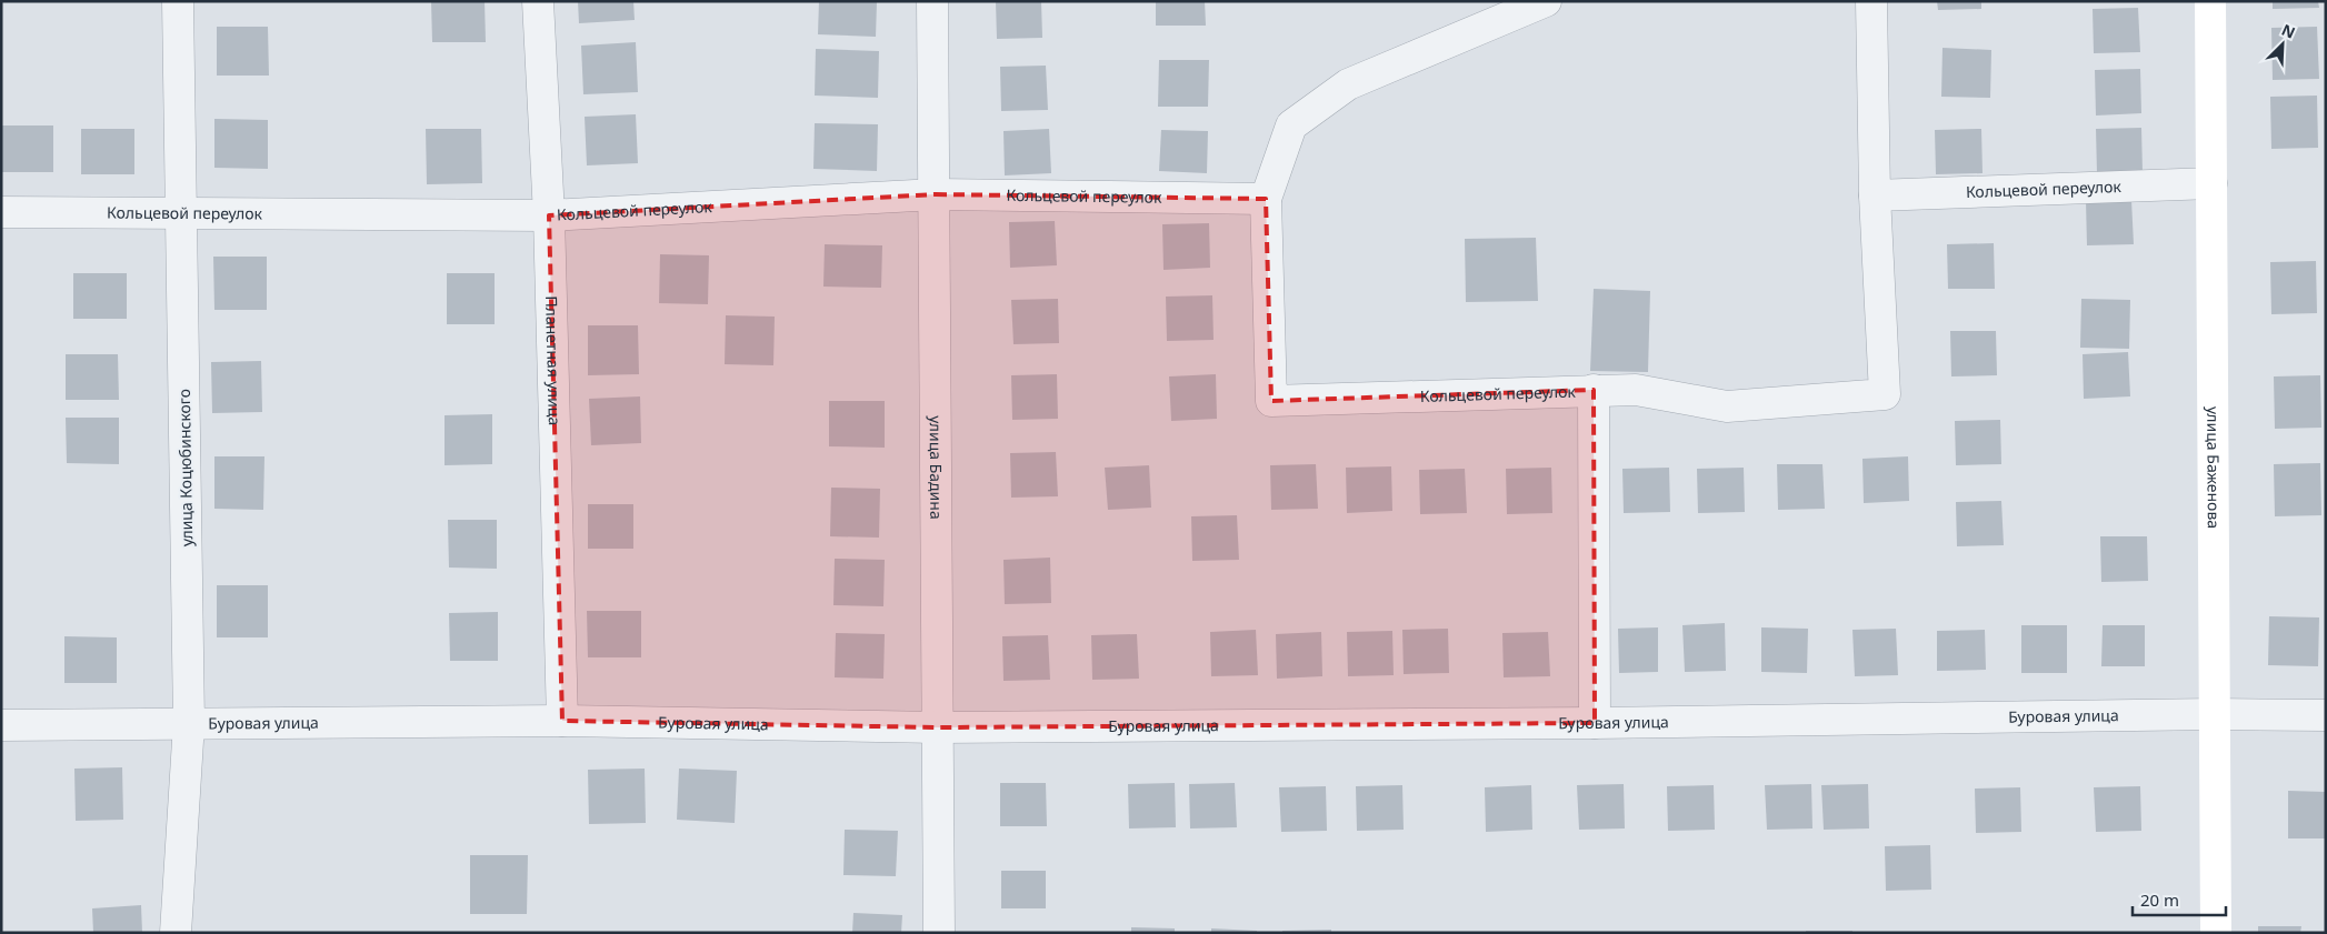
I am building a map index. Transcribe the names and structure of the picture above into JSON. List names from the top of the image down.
{
  "streets": {
    "main road": ["улица Баженова"],
    "street": [
      "Кольцевой переулок",
      "Планетная улица",
      "улица Бадина",
      "улица Коцюбинского",
      "Буровая улица"
    ]
  },
  "crossings": [
    ["Кольцевой переулок", "Планетная улица"],
    ["Кольцевой переулок", "улица Бадина"],
    ["Кольцевой переулок", "улица Баженова"],
    ["Кольцевой переулок", "улица Коцюбинского"],
    ["Кольцевой переулок", "Буровая улица"],
    ["Планетная улица", "Буровая улица"],
    ["улица Бадина", "Буровая улица"],
    ["улица Баженова", "Буровая улица"],
    ["улица Коцюбинского", "Буровая улица"]
  ],
  "scale_bar": "20 m",
  "north": "top right"
}
